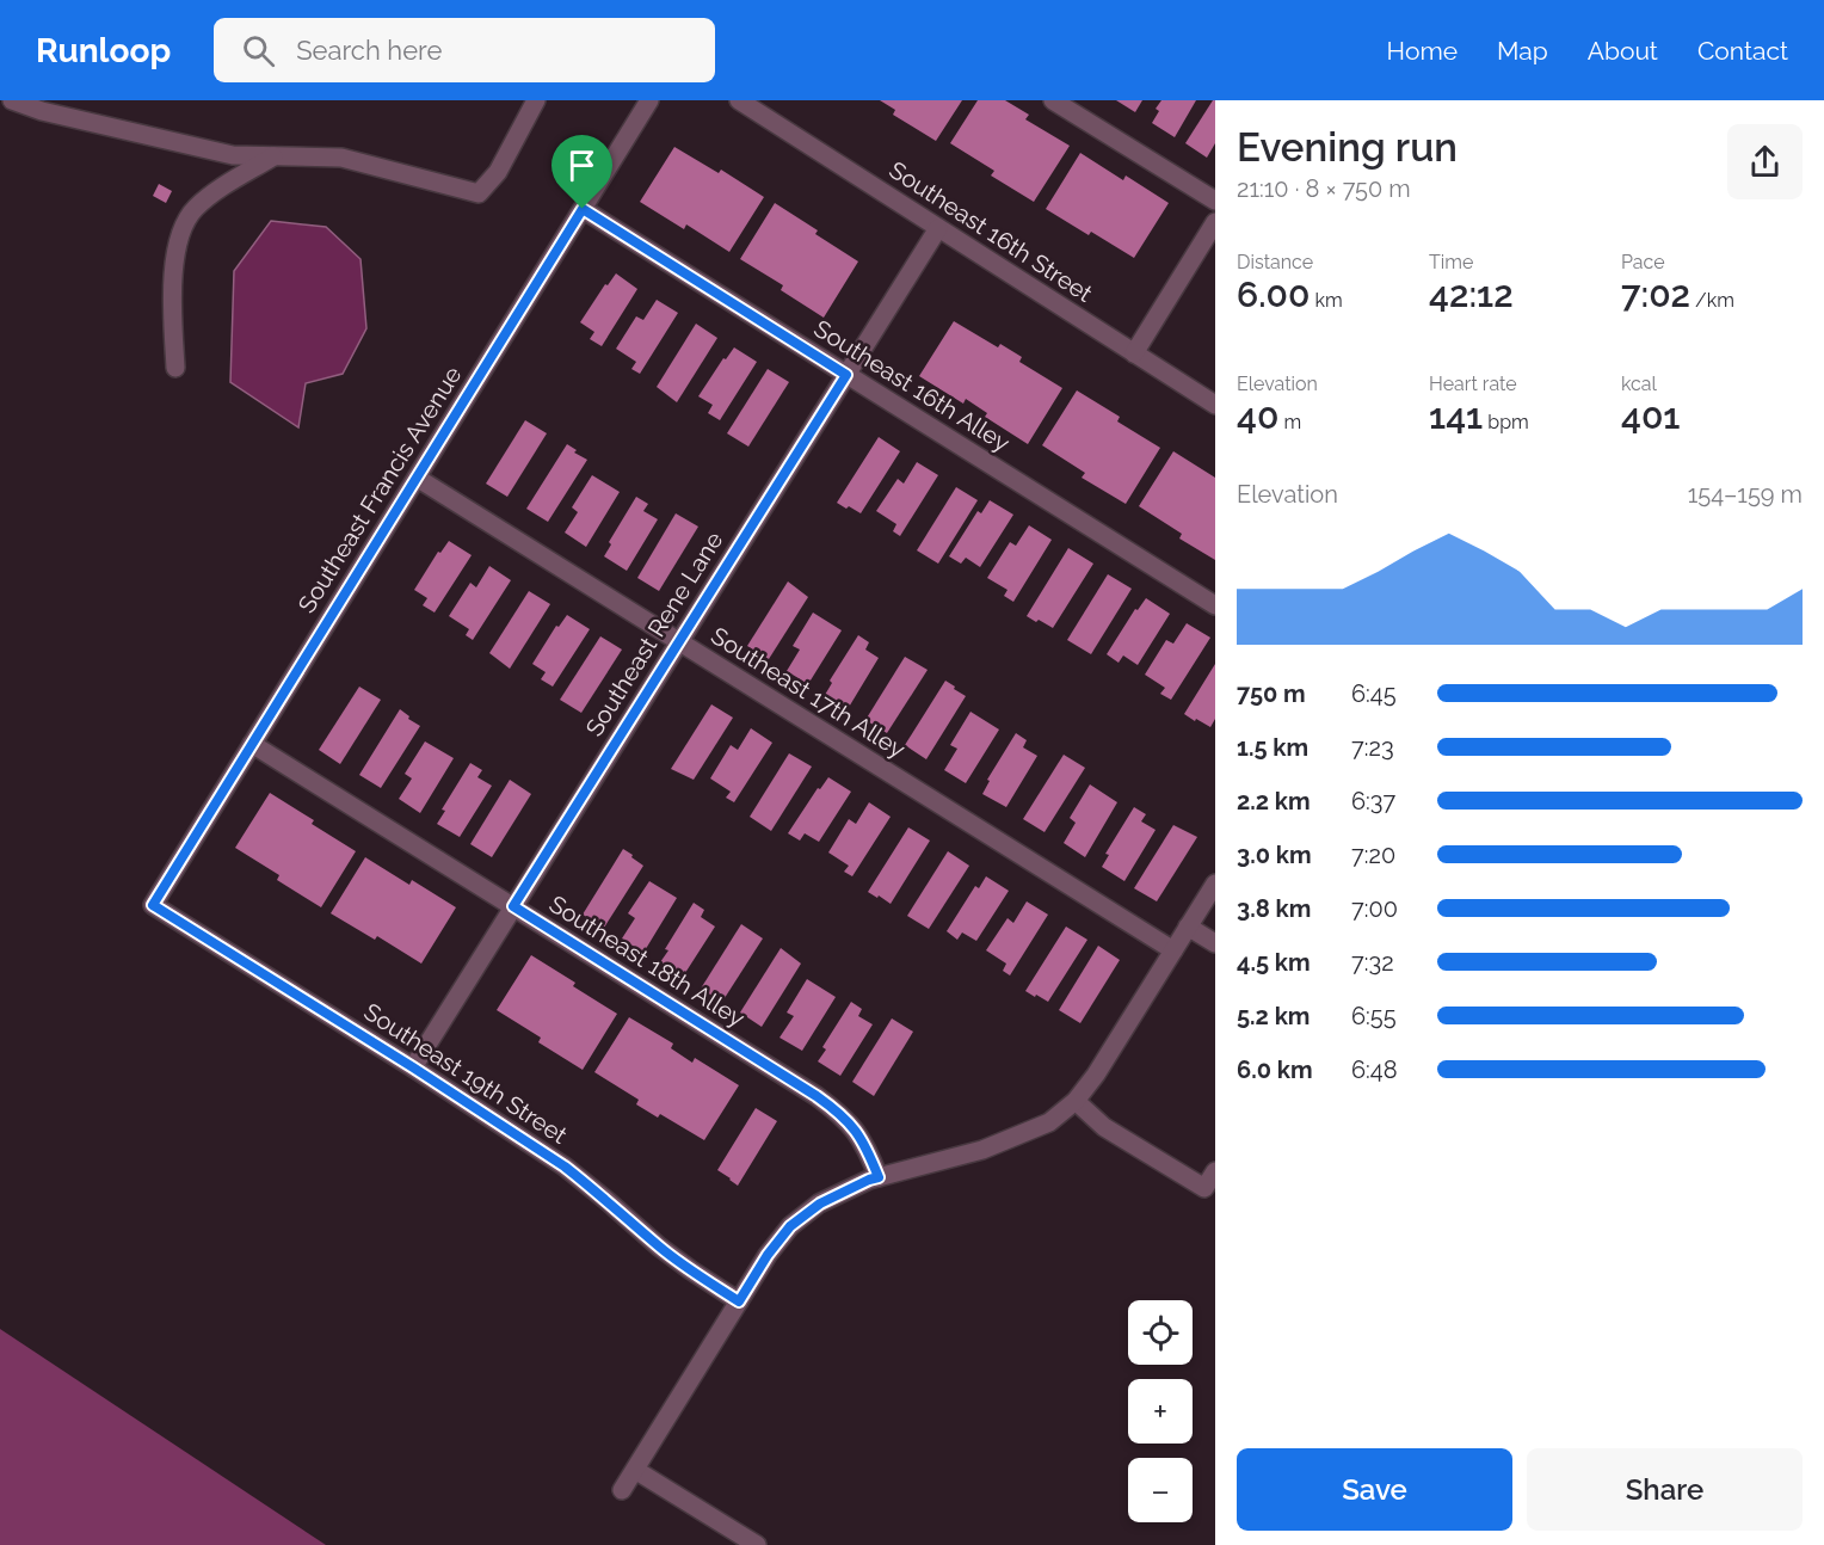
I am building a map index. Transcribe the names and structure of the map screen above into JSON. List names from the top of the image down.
{
  "streets": {
    "street": [
      "Southeast 16th Street",
      "Southeast 16th Alley",
      "Southeast Francis Avenue",
      "Southeast Rene Lane",
      "Southeast 17th Alley",
      "Southeast 18th Alley",
      "Southeast 19th Street"
    ]
  },
  "crossings": [
    ["Southeast 16th Street", "Southeast Rene Lane"],
    ["Southeast 16th Alley", "Southeast Francis Avenue"],
    ["Southeast 16th Alley", "Southeast Rene Lane"],
    ["Southeast Francis Avenue", "Southeast 17th Alley"],
    ["Southeast Francis Avenue", "Southeast 18th Alley"],
    ["Southeast Francis Avenue", "Southeast 19th Street"],
    ["Southeast Rene Lane", "Southeast 17th Alley"],
    ["Southeast Rene Lane", "Southeast 18th Alley"],
    ["Southeast Rene Lane", "Southeast 19th Street"]
  ],
  "page": {
    "header": "Runloop",
    "search": "Search here",
    "nav": [
      "Home",
      "Map",
      "About",
      "Contact"
    ],
    "heading": ["Evening run", "21:10 · 8 × 750 m"],
    "stats": [
      ["Distance", "6.00 km"],
      ["Time", "42:12"],
      ["Pace", "7:02 /km"],
      ["Elevation", "40 m"],
      ["Heart rate", "141 bpm"],
      ["kcal", "401"]
    ],
    "chart": ["Elevation", "154–159 m"],
    "list": [
      {
        "name": "750 m",
        "note": "6:45"
      },
      {
        "name": "1.5 km",
        "note": "7:23"
      },
      {
        "name": "2.2 km",
        "note": "6:37"
      },
      {
        "name": "3.0 km",
        "note": "7:20"
      },
      {
        "name": "3.8 km",
        "note": "7:00"
      },
      {
        "name": "4.5 km",
        "note": "7:32"
      },
      {
        "name": "5.2 km",
        "note": "6:55"
      },
      {
        "name": "6.0 km",
        "note": "6:48"
      }
    ],
    "map_buttons": ["+", "−"],
    "buttons": ["Save", "Share"]
  }
}
